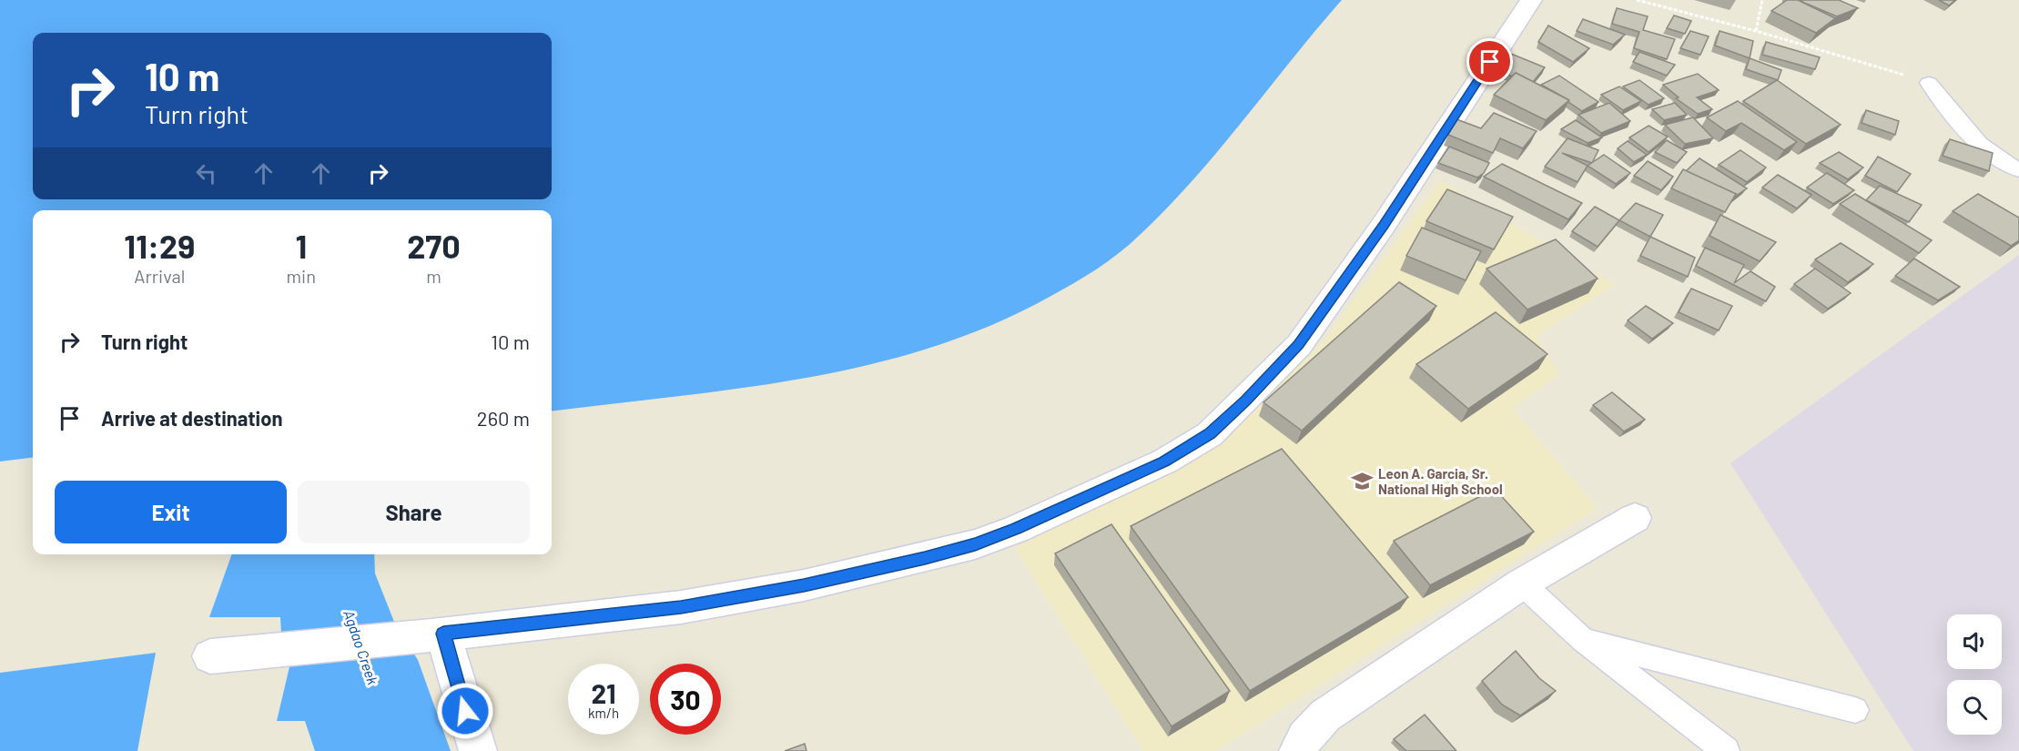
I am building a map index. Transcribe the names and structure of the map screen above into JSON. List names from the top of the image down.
{
  "water": ["Agdao Creek"],
  "places": {
    "school or university": ["Leon A. Garcia, Sr. National High School"]
  },
  "page": {
    "turn": ["10 m", "Turn right"],
    "eta": [
      "11:29",
      "Arrival",
      "1",
      "min",
      "270",
      "m"
    ],
    "list": [
      {
        "name": "Turn right",
        "value": "10 m"
      },
      {
        "name": "Arrive at destination",
        "value": "260 m"
      }
    ],
    "buttons": ["Exit", "Share"],
    "speed": "21 km/h",
    "limit": "30"
  }
}
